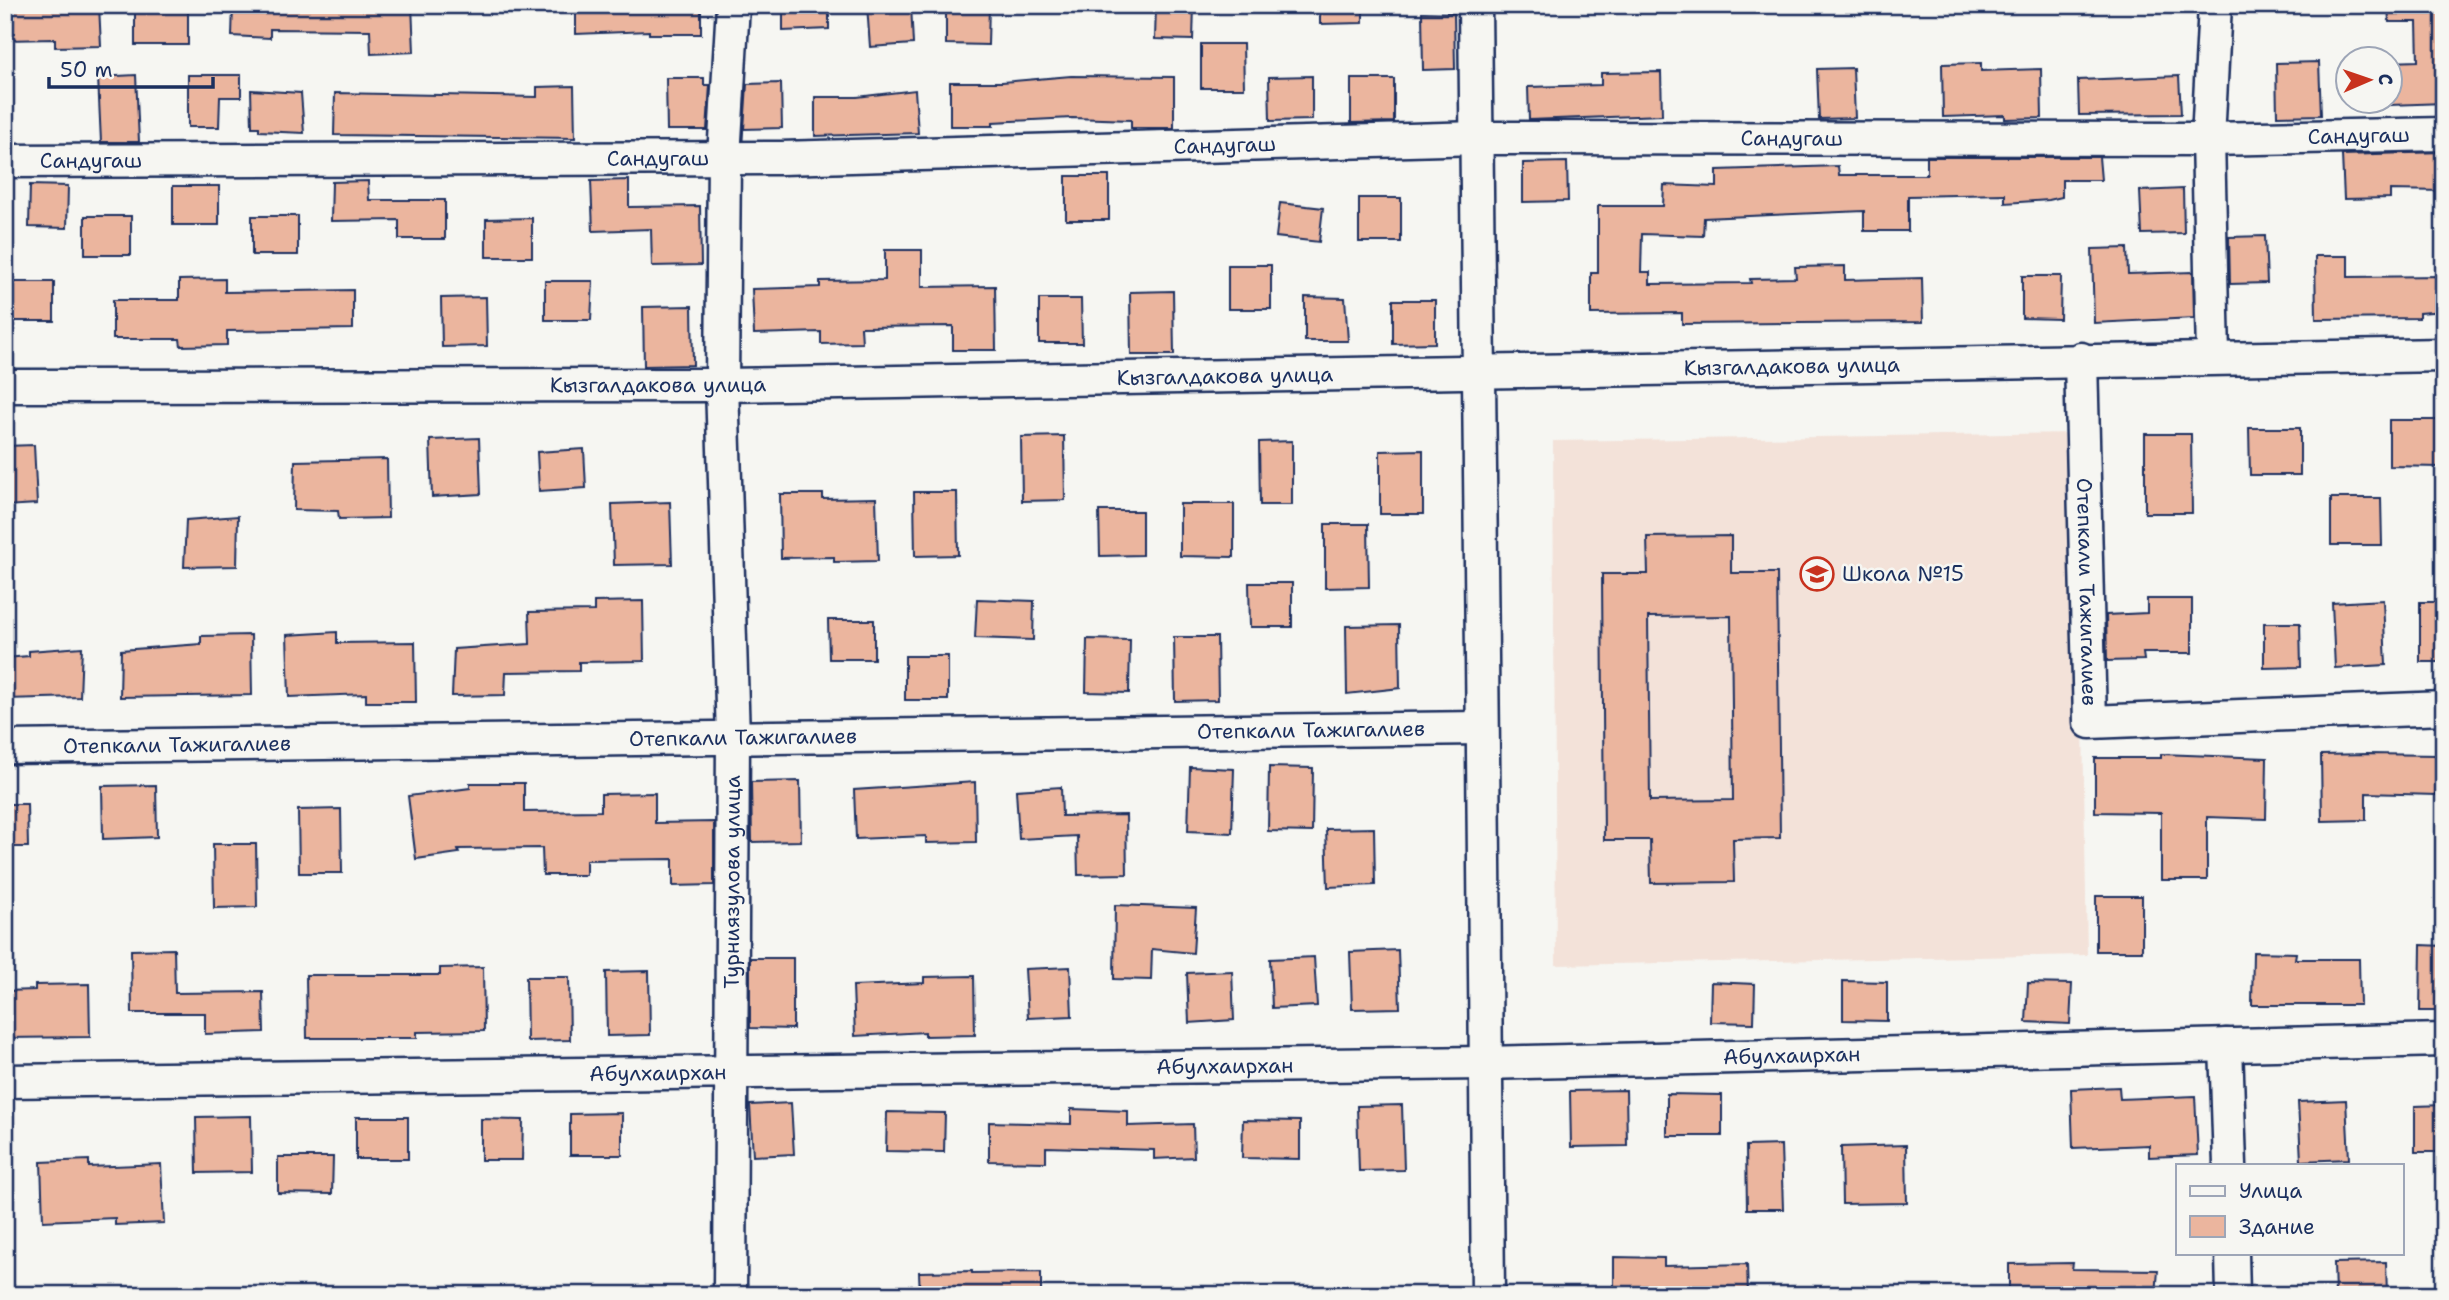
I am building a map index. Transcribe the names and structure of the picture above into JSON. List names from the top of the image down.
{
  "streets": {
    "street": [
      "Сандугаш",
      "Кызгалдакова улица",
      "Отепкали Тажигалиев",
      "Турниязулова улица",
      "Абулхаирхан"
    ]
  },
  "crossings": [
    ["Сандугаш", "Турниязулова улица"],
    ["Кызгалдакова улица", "Отепкали Тажигалиев"],
    ["Кызгалдакова улица", "Турниязулова улица"],
    ["Отепкали Тажигалиев", "Турниязулова улица"],
    ["Турниязулова улица", "Абулхаирхан"]
  ],
  "places": {
    "school or university": ["Школа №15"]
  },
  "legend": ["Улица", "Здание"],
  "scale_bar": "50 m",
  "north": "right"
}
